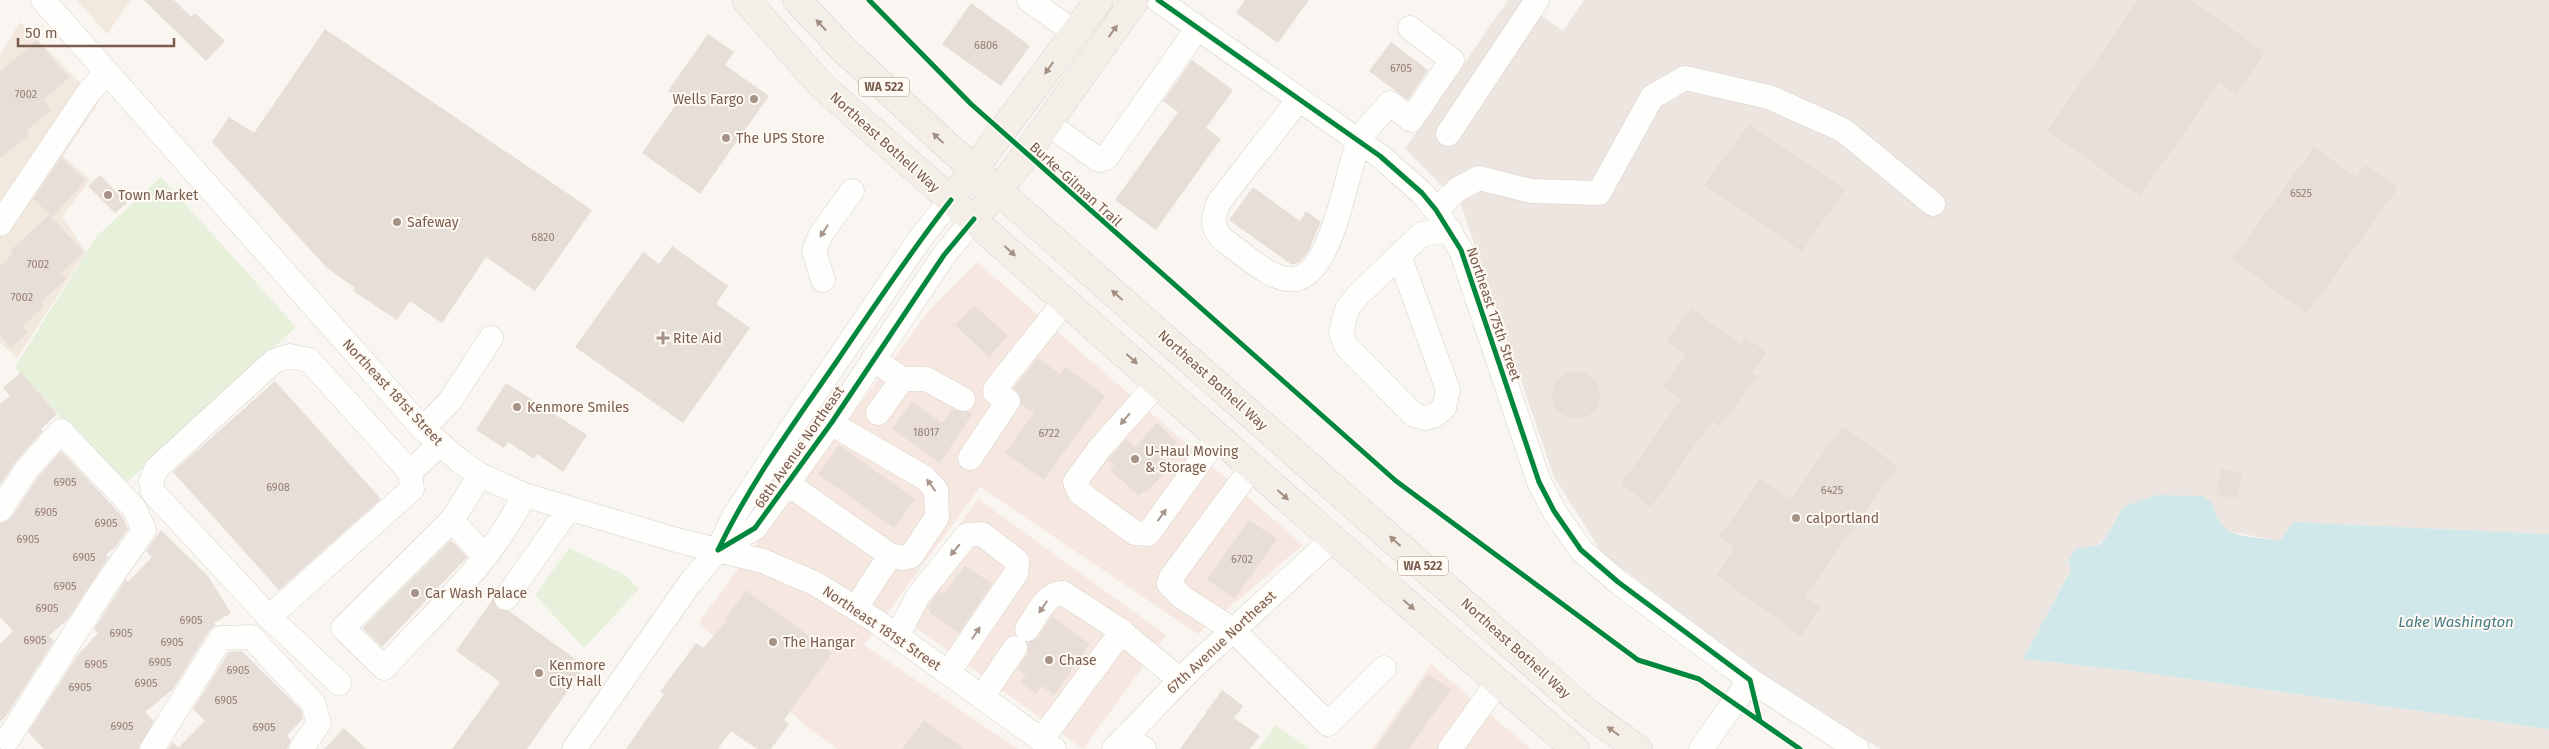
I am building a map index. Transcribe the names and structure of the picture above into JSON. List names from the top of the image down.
{
  "streets": {
    "main road": ["WA 522", "Northeast Bothell Way", "68th Avenue Northeast"],
    "street": ["Northeast 175th Street", "Northeast 181st Street", "67th Avenue Northeast"],
    "cycle path": ["Burke-Gilman Trail"]
  },
  "crossings": [
    ["Northeast Bothell Way", "68th Avenue Northeast"],
    ["Northeast Bothell Way", "67th Avenue Northeast"],
    ["Northeast 181st Street", "68th Avenue Northeast"]
  ],
  "water": ["Lake Washington"],
  "places": {
    "other": [
      "Wells Fargo",
      "The UPS Store",
      "Town Market",
      "Safeway",
      "Kenmore Smiles",
      "U-Haul Moving & Storage",
      "calportland",
      "Car Wash Palace",
      "The Hangar",
      "Chase",
      "Kenmore City Hall"
    ],
    "health": ["Rite Aid"]
  },
  "house_numbers": [
    "6806",
    "6705",
    "7002",
    "6525",
    "6820",
    "7002",
    "7002",
    "18017",
    "6722",
    "6905",
    "6908",
    "6425",
    "6905",
    "6905",
    "6905",
    "6905",
    "6702",
    "6905",
    "6905",
    "6905",
    "6905",
    "6905",
    "6905",
    "6905",
    "6905",
    "6905",
    "6905",
    "6905",
    "6905",
    "6905",
    "6905"
  ],
  "scale_bar": "50 m"
}
